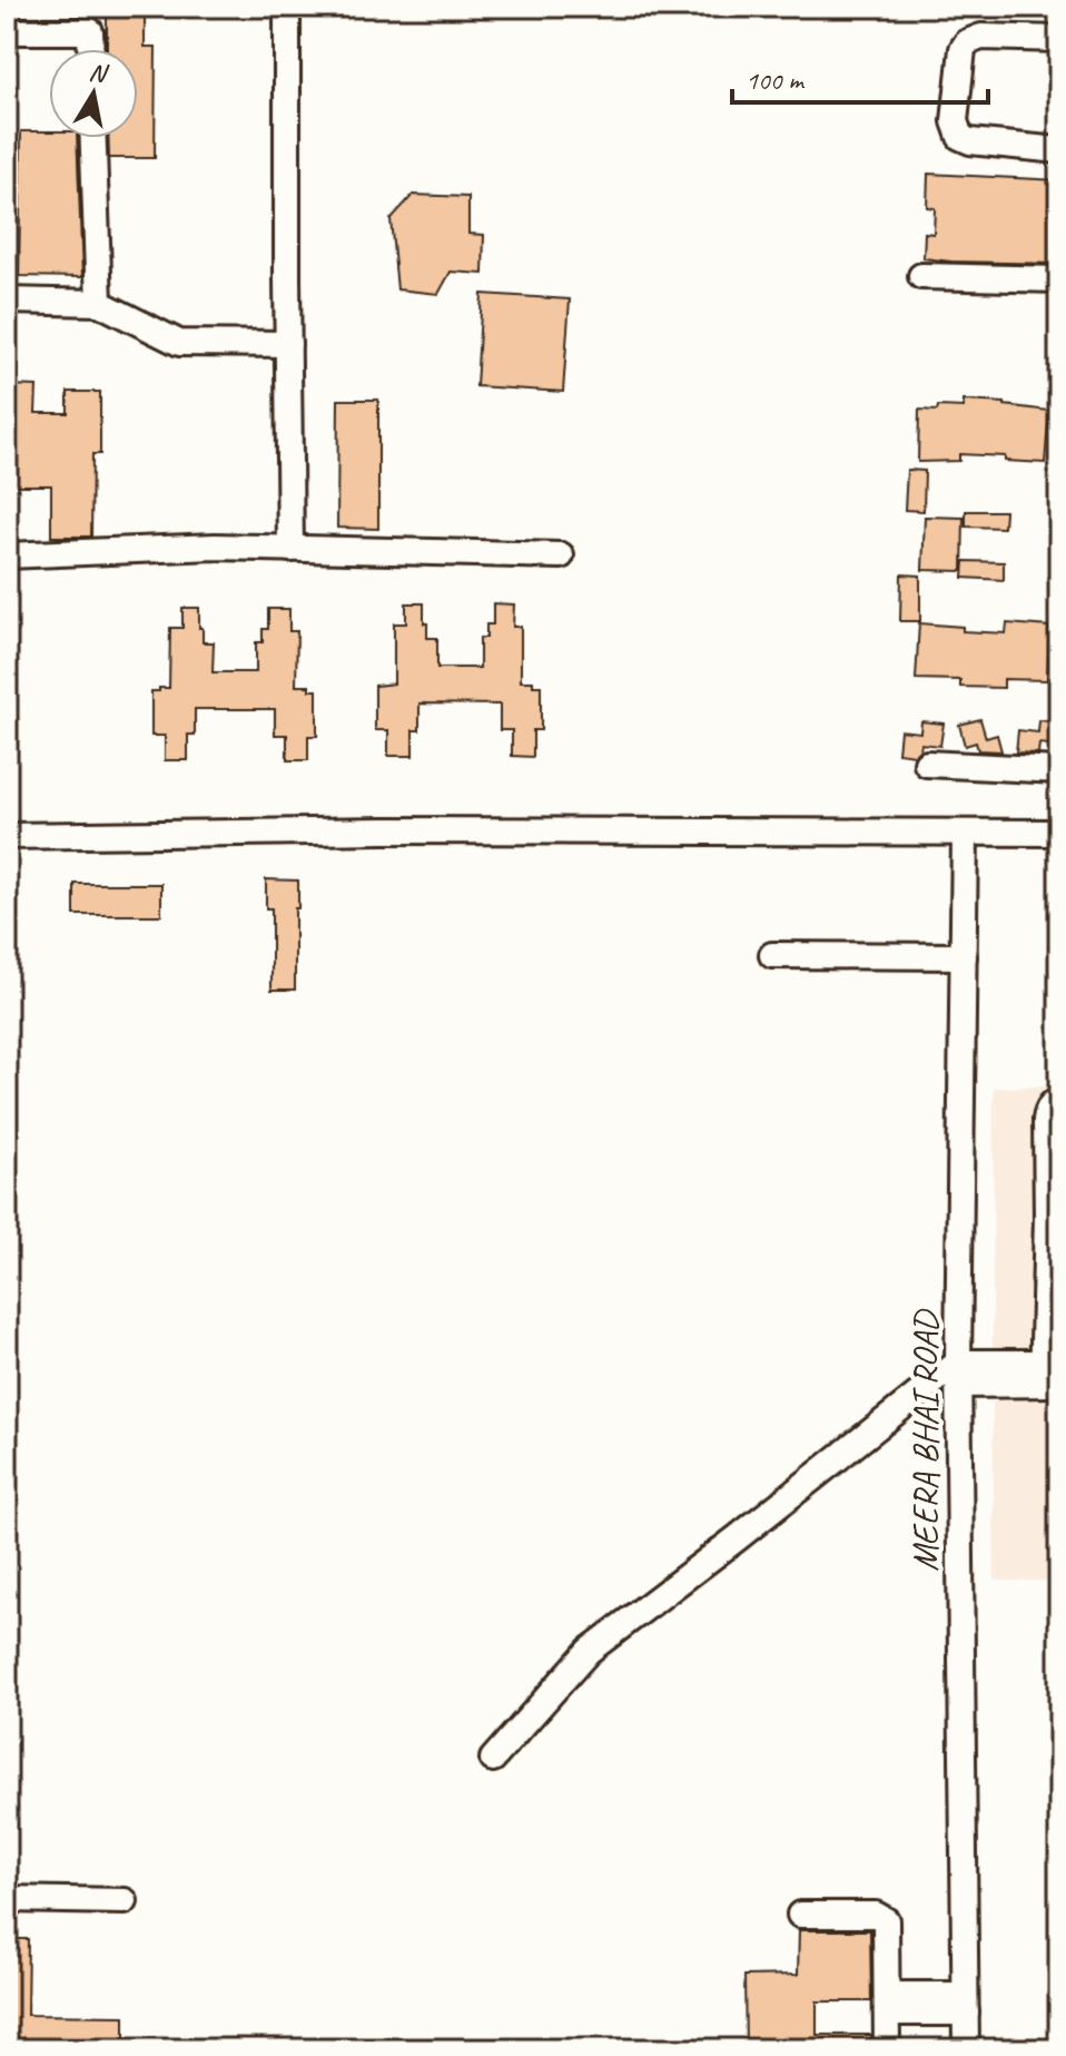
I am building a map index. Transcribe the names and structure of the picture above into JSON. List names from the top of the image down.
{
  "streets": {
    "street": ["MEERA BHAI ROAD"]
  },
  "scale_bar": "100 m",
  "north": "top"
}
